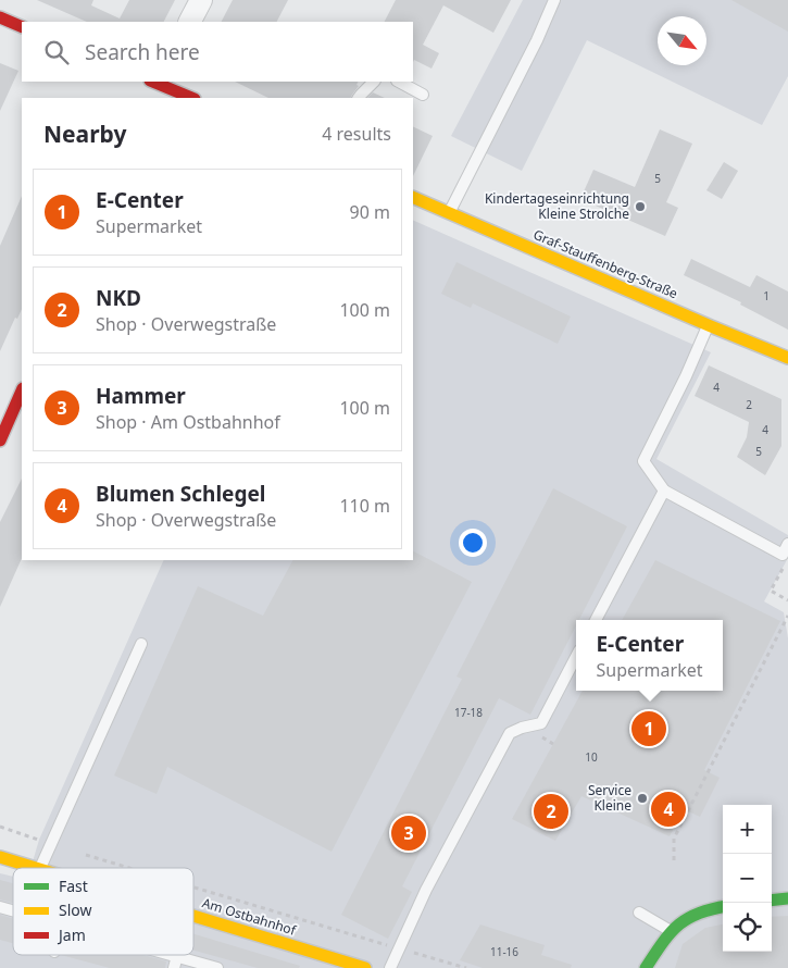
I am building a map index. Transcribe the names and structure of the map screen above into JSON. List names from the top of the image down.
{
  "streets": {
    "street": ["Graf-Stauffenberg-Straße", "Am Ostbahnhof"]
  },
  "places": ["Kindertageseinrichtung Kleine Strolche", "Service Kleine"],
  "house_numbers": [
    "5",
    "1",
    "4",
    "2",
    "4",
    "5",
    "17-18",
    "10",
    "11-16"
  ],
  "legend": ["Fast", "Slow", "Jam"],
  "north": "bottom right",
  "page": {
    "search": "Search here",
    "heading": ["Nearby", "4 results"],
    "list": [
      {
        "mark": "1",
        "name": "E-Center",
        "note": "Supermarket",
        "value": "90 m"
      },
      {
        "mark": "2",
        "name": "NKD",
        "note": "Shop · Overwegstraße",
        "value": "100 m"
      },
      {
        "mark": "3",
        "name": "Hammer",
        "note": "Shop · Am Ostbahnhof",
        "value": "100 m"
      },
      {
        "mark": "4",
        "name": "Blumen Schlegel",
        "note": "Shop · Overwegstraße",
        "value": "110 m"
      }
    ],
    "popup": ["E-Center", "Supermarket"],
    "pins": [
      "1",
      "4",
      "2",
      "3"
    ],
    "map_buttons": ["+", "−"]
  }
}
